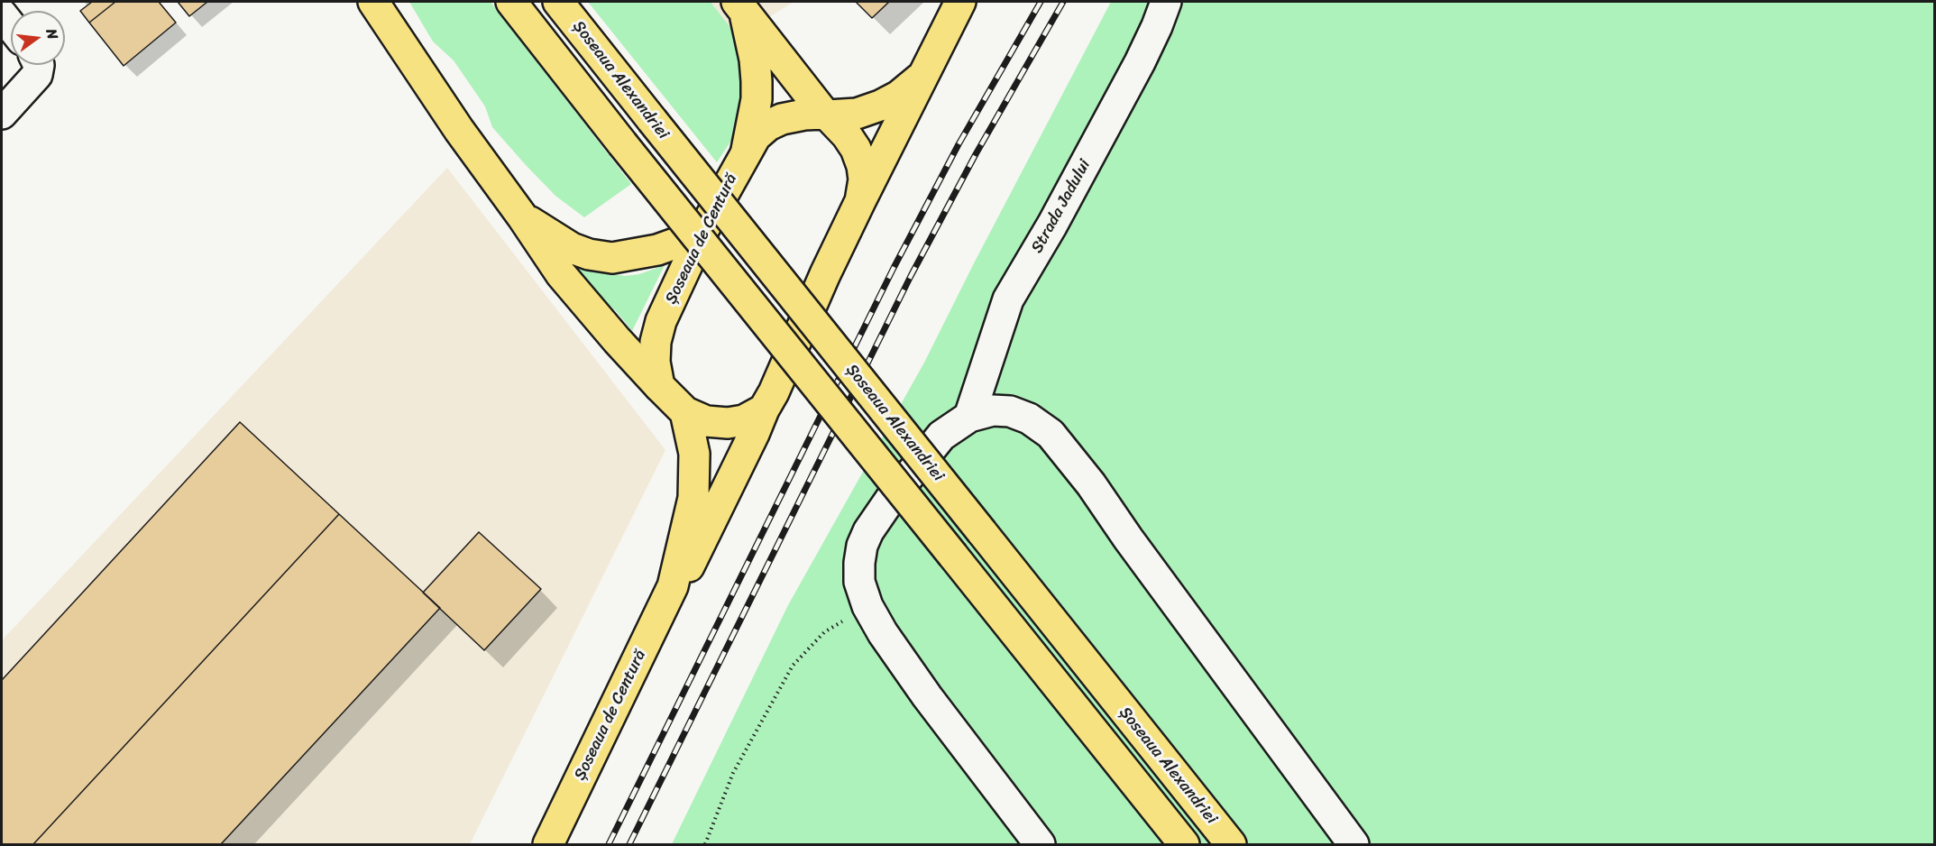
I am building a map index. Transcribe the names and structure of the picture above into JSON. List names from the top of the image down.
{
  "streets": {
    "main road": ["Șoseaua Alexandriei", "Șoseaua de Centură"],
    "street": ["Strada Jadului"]
  },
  "north": "right"
}
